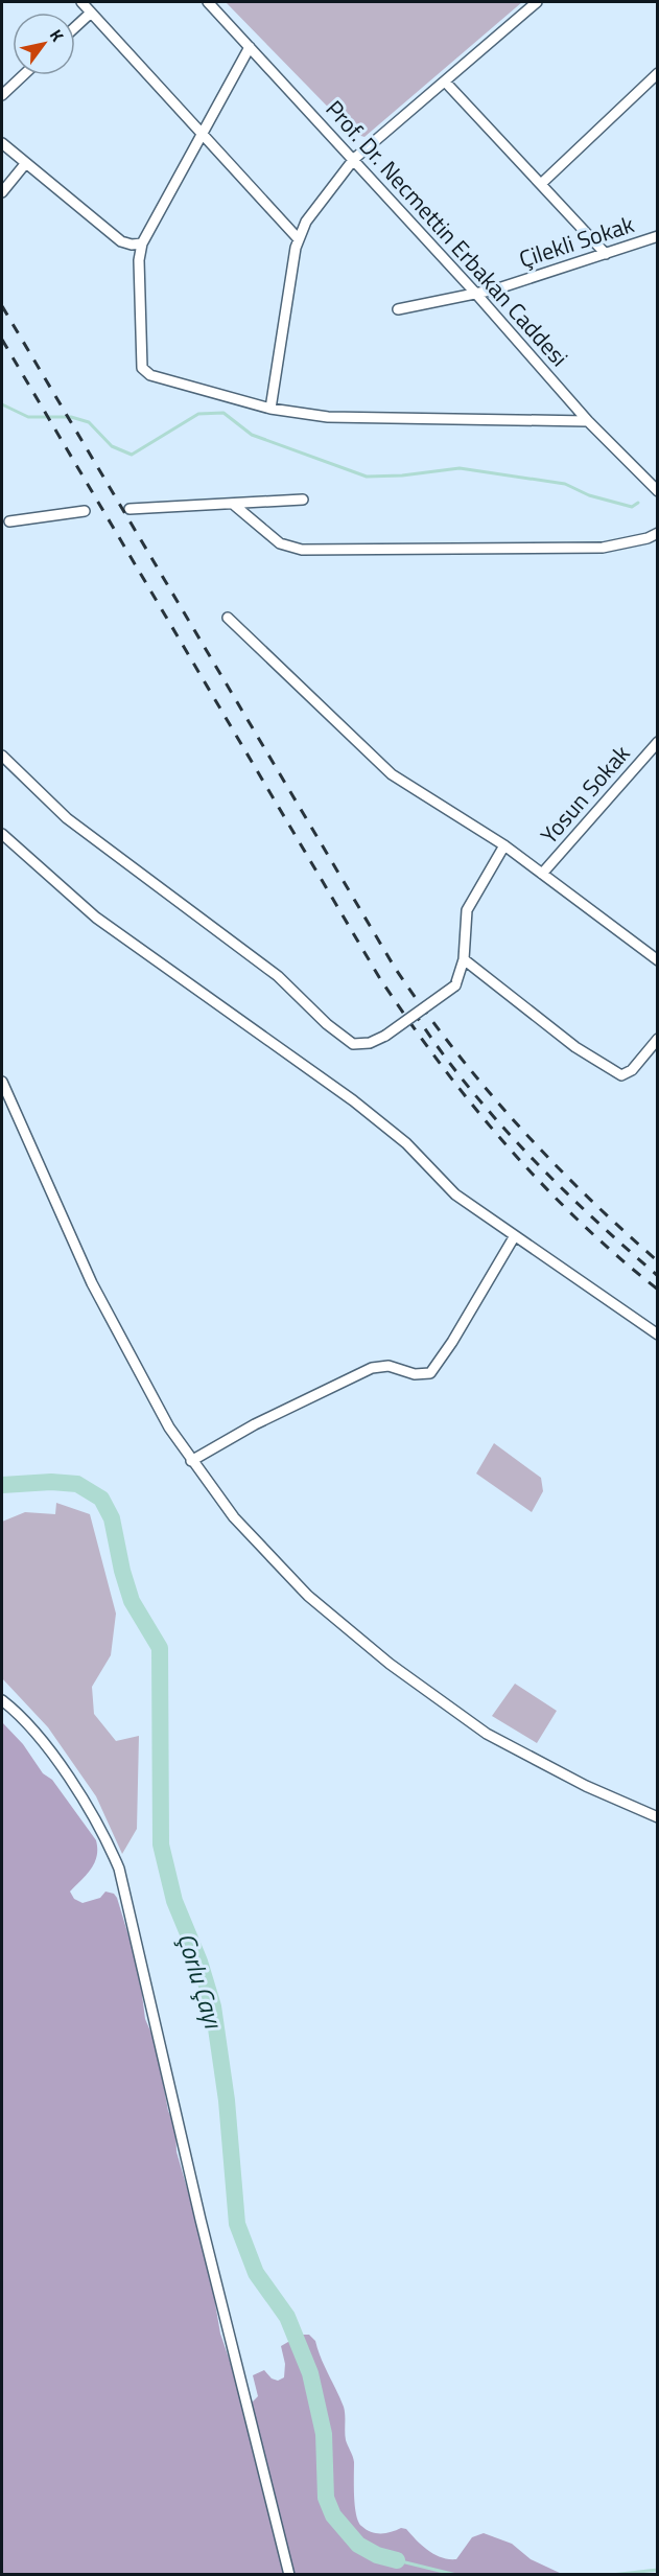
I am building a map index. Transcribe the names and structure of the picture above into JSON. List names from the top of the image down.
{
  "streets": {
    "street": ["Prof. Dr. Necmettin Erbakan Caddesi", "Çilekli Sokak", "Yosun Sokak"]
  },
  "crossings": [
    ["Prof. Dr. Necmettin Erbakan Caddesi", "Çilekli Sokak"]
  ],
  "water": ["Çorlu Çayı"],
  "north": "top right"
}
